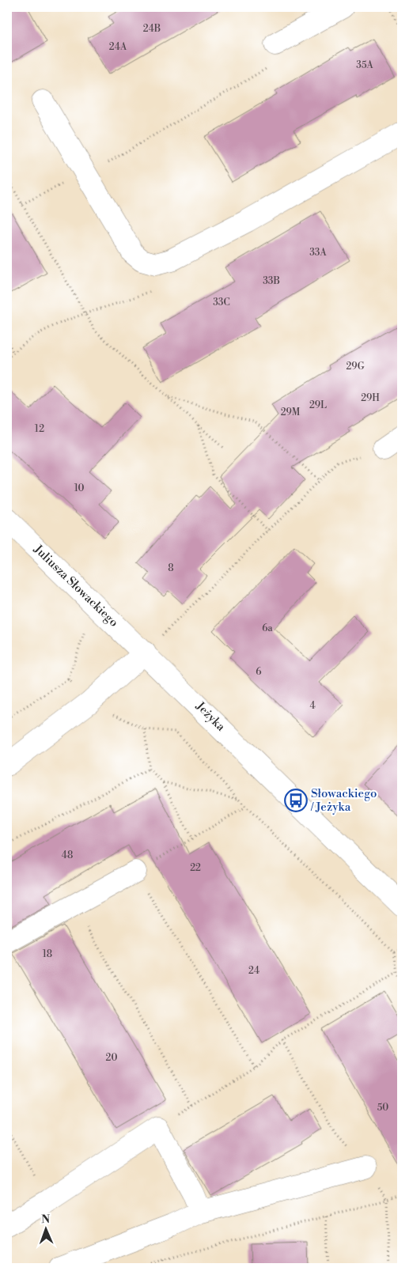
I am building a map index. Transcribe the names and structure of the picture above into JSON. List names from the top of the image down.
{
  "streets": {
    "street": ["Juliusza Słowackiego", "Jeżyka"]
  },
  "crossings": [
    ["Juliusza Słowackiego", "Jeżyka"]
  ],
  "places": {
    "bus stop": ["Słowackiego / Jeżyka"]
  },
  "house_numbers": [
    "24B",
    "24A",
    "35A",
    "33A",
    "33B",
    "33C",
    "29G",
    "29H",
    "29L",
    "29M",
    "12",
    "10",
    "8",
    "6a",
    "6",
    "4",
    "48",
    "22",
    "18",
    "24",
    "20",
    "50"
  ],
  "north": "top"
}
